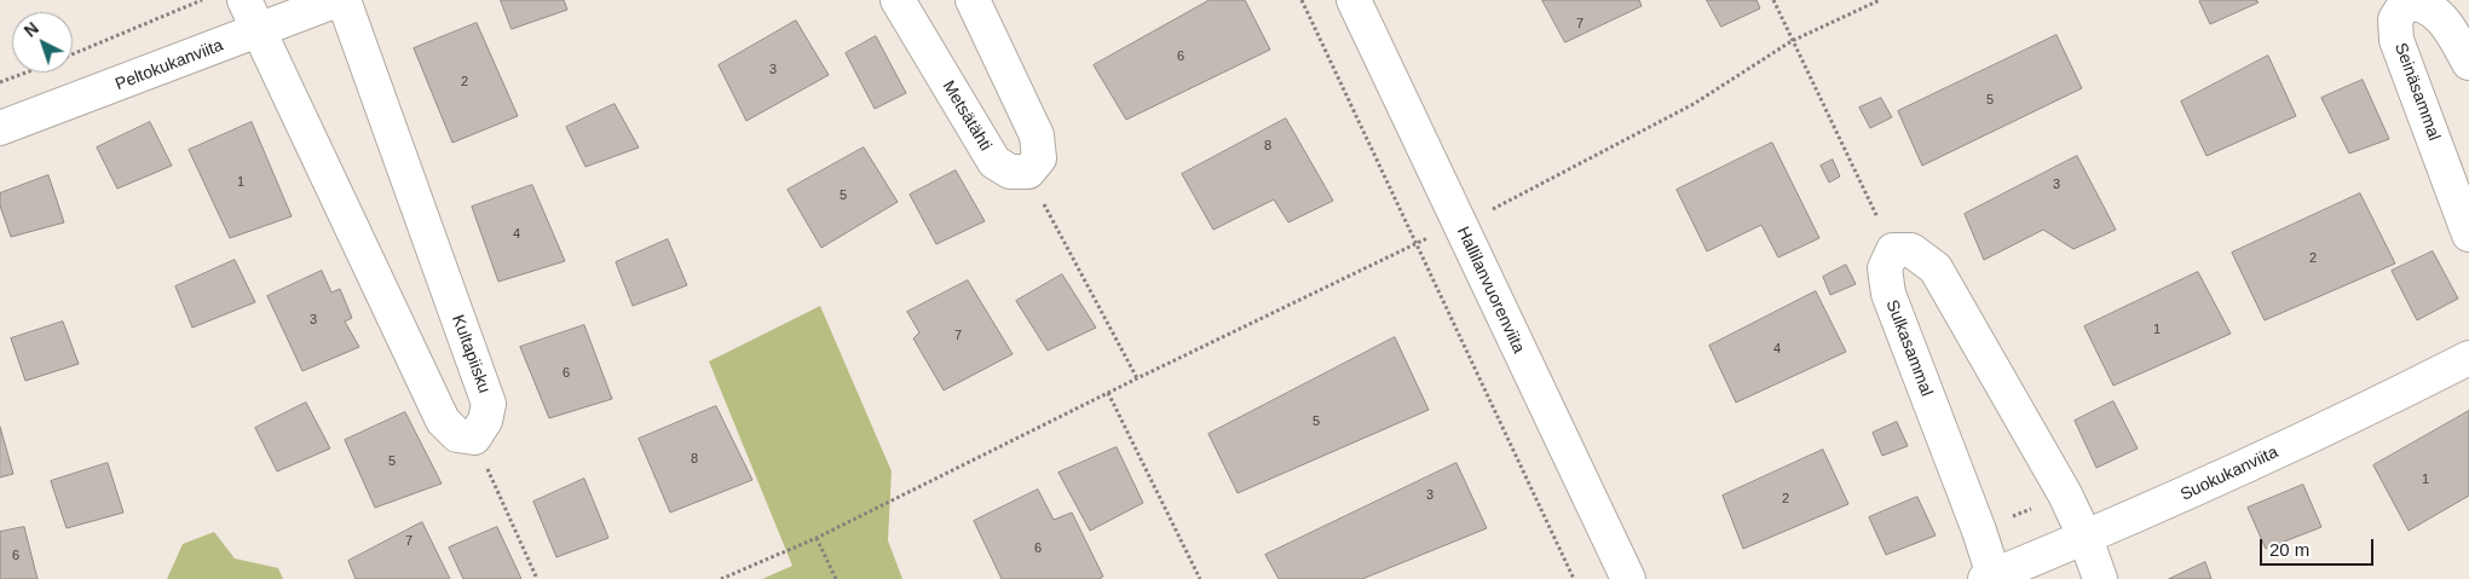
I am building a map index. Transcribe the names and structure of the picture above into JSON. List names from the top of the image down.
{
  "streets": {
    "street": [
      "Peltokukanviita",
      "Seinäsammal",
      "Metsätähti",
      "Hallilanvuorenviita",
      "Sulkasammal",
      "Kultapiisku",
      "Suokukanviita"
    ]
  },
  "crossings": [
    ["Sulkasammal", "Suokukanviita"]
  ],
  "house_numbers": [
    "7",
    "6",
    "3",
    "2",
    "5",
    "8",
    "1",
    "3",
    "5",
    "4",
    "2",
    "3",
    "1",
    "7",
    "4",
    "6",
    "5",
    "8",
    "5",
    "1",
    "3",
    "2",
    "7",
    "6",
    "6"
  ],
  "scale_bar": "20 m",
  "north": "top left"
}
